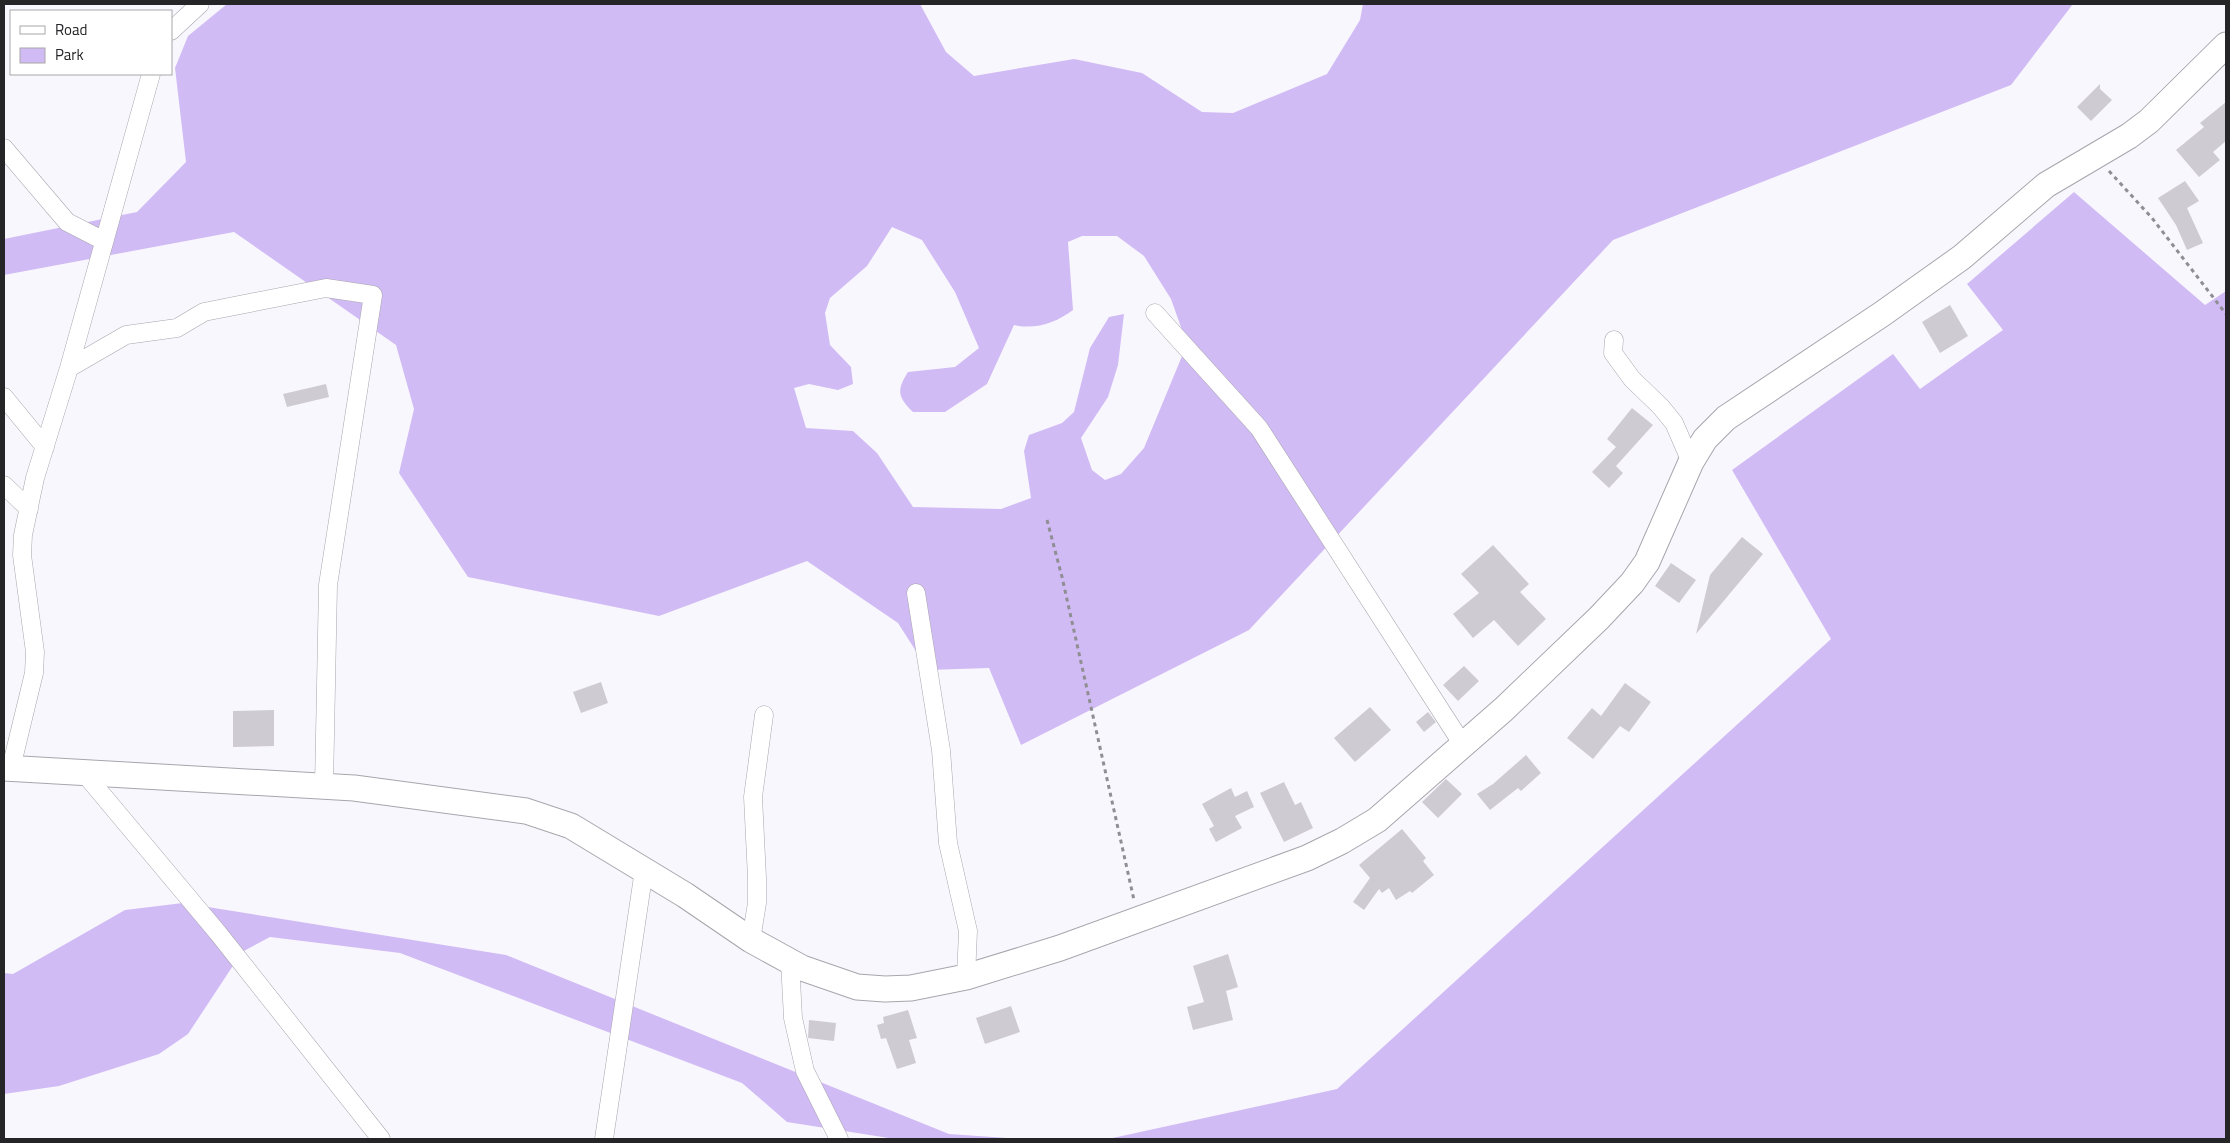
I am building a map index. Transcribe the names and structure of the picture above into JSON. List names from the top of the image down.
{
  "legend": ["Road", "Park"]
}
